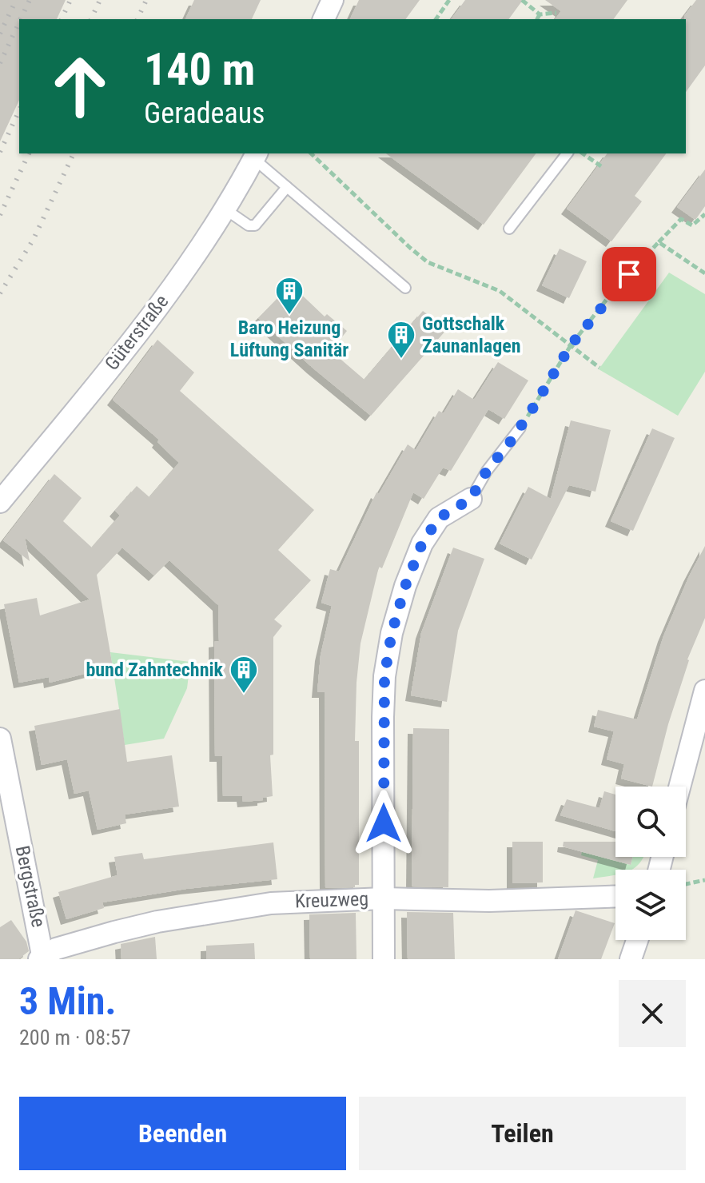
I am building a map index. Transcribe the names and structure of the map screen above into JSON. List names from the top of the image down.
{
  "streets": {
    "street": ["Güterstraße", "Bergstraße", "Kreuzweg"]
  },
  "crossings": [
    ["Bergstraße", "Kreuzweg"]
  ],
  "places": {
    "building": ["Baro Heizung Lüftung Sanitär", "Gottschalk Zaunanlagen", "bund Zahntechnik"]
  },
  "page": {
    "turn": ["140 m", "Geradeaus"],
    "heading": ["3 Min.", "200 m · 08:57"],
    "buttons": ["Beenden", "Teilen"]
  }
}
